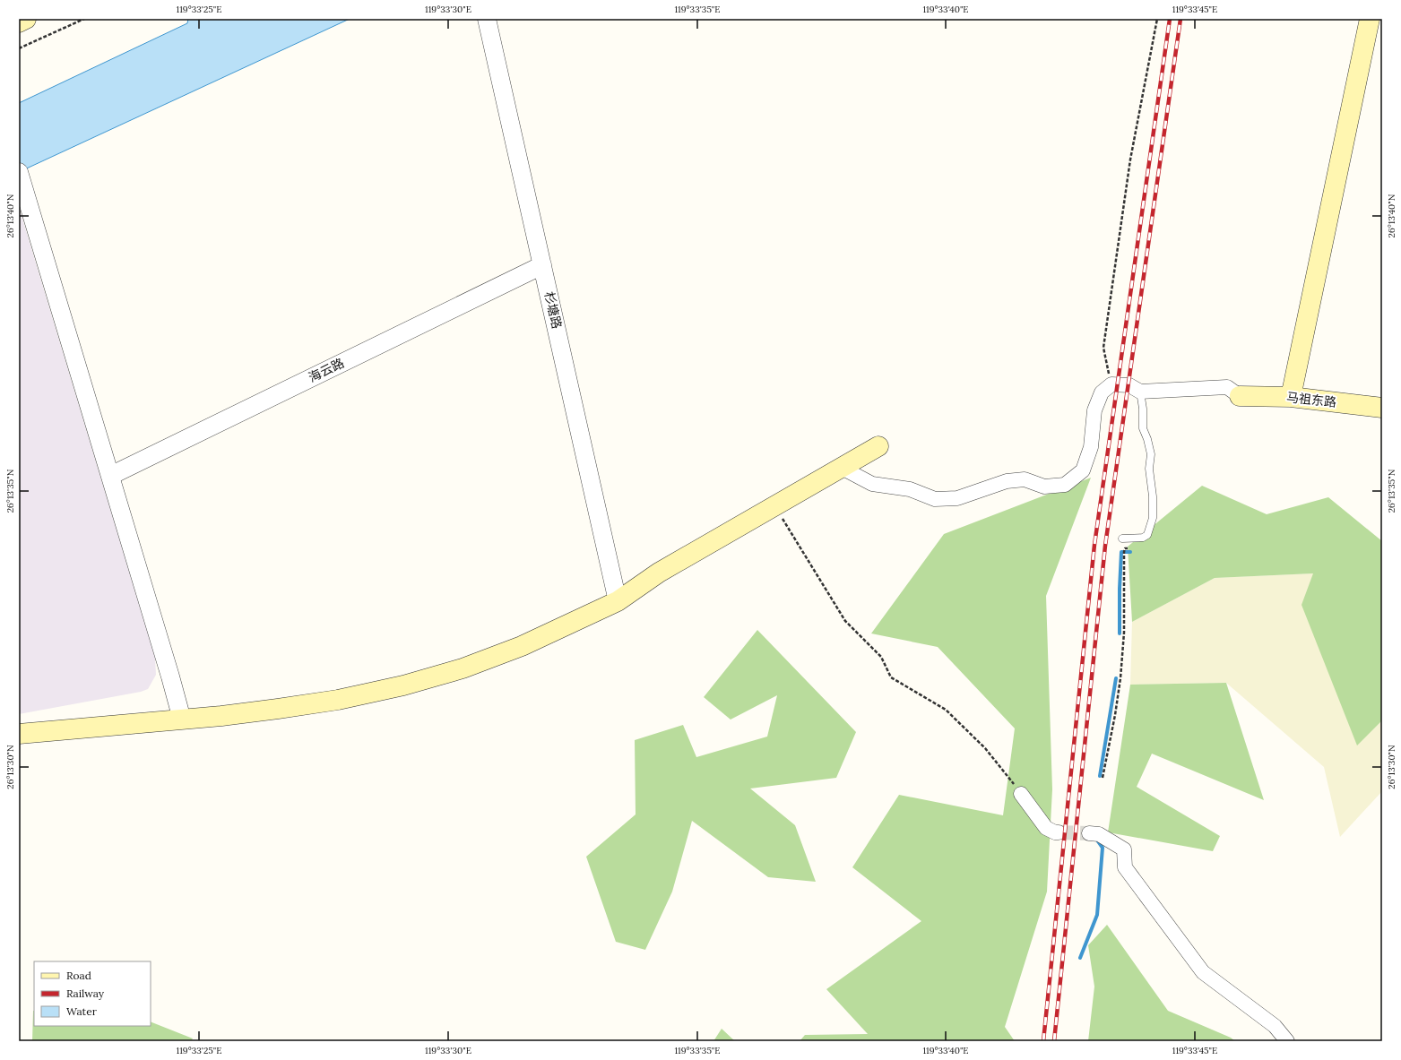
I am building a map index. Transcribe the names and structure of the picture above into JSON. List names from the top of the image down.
{
  "streets": {
    "main road": ["马祖东路"],
    "street": ["杉塘路", "海云路"]
  },
  "crossings": [
    ["杉塘路", "海云路"]
  ],
  "legend": ["Road", "Railway", "Water"],
  "coordinates": [
    "119°33'25\"E",
    "119°33'30\"E",
    "119°33'35\"E",
    "119°33'40\"E",
    "119°33'45\"E",
    "26°13'40\"N",
    "26°13'35\"N",
    "26°13'30\"N"
  ]
}
